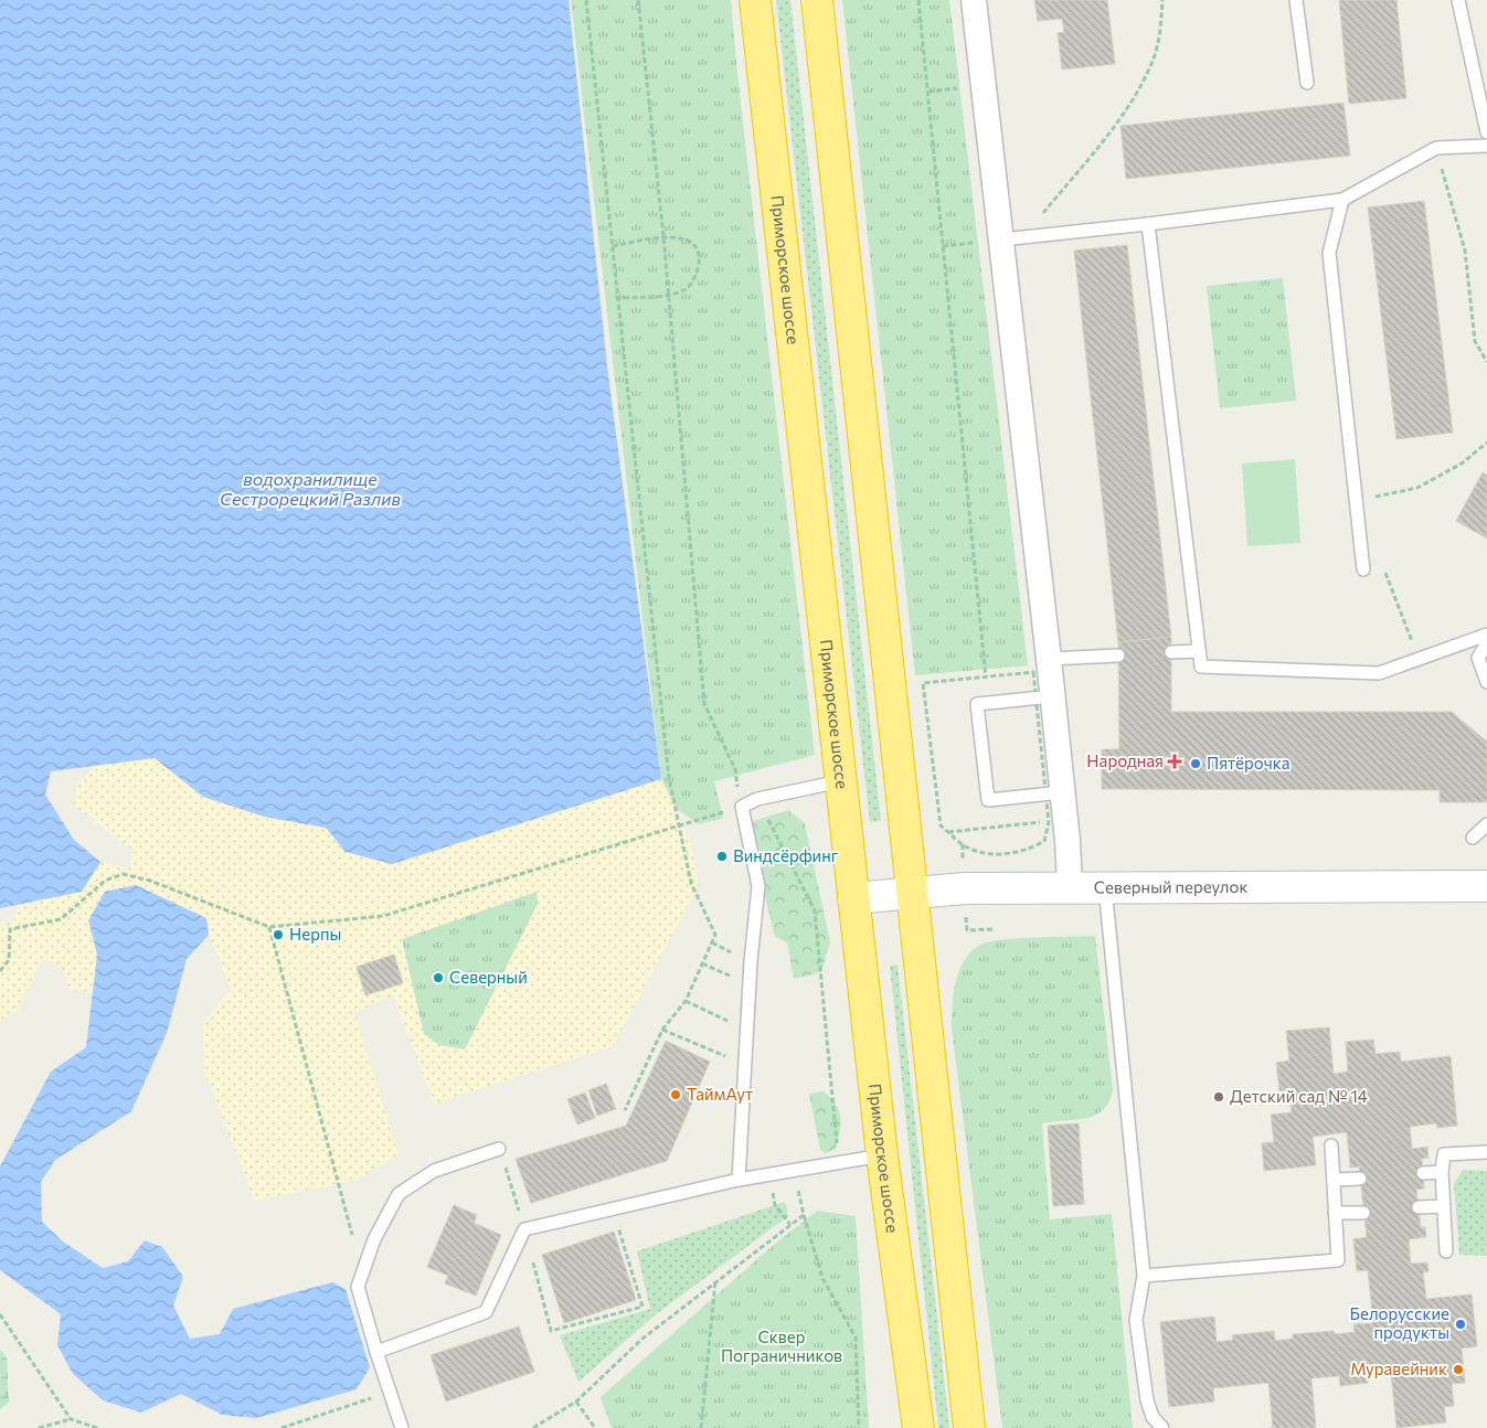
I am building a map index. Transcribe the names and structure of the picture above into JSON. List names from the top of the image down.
{
  "streets": {
    "highway": ["Приморское шоссе"],
    "main road": ["Северный переулок"]
  },
  "crossings": [
    ["Приморское шоссе", "Северный переулок"]
  ],
  "water": ["водохранилище Сестрорецкий Разлив"],
  "parks": ["Сквер Пограничников"],
  "places": {
    "health": ["Народная"],
    "other": [
      "Пятёрочка",
      "Виндсёрфинг",
      "Нерпы",
      "Северный",
      "ТаймАут",
      "Детский сад № 14",
      "Белорусские продукты",
      "Муравейник"
    ]
  }
}
